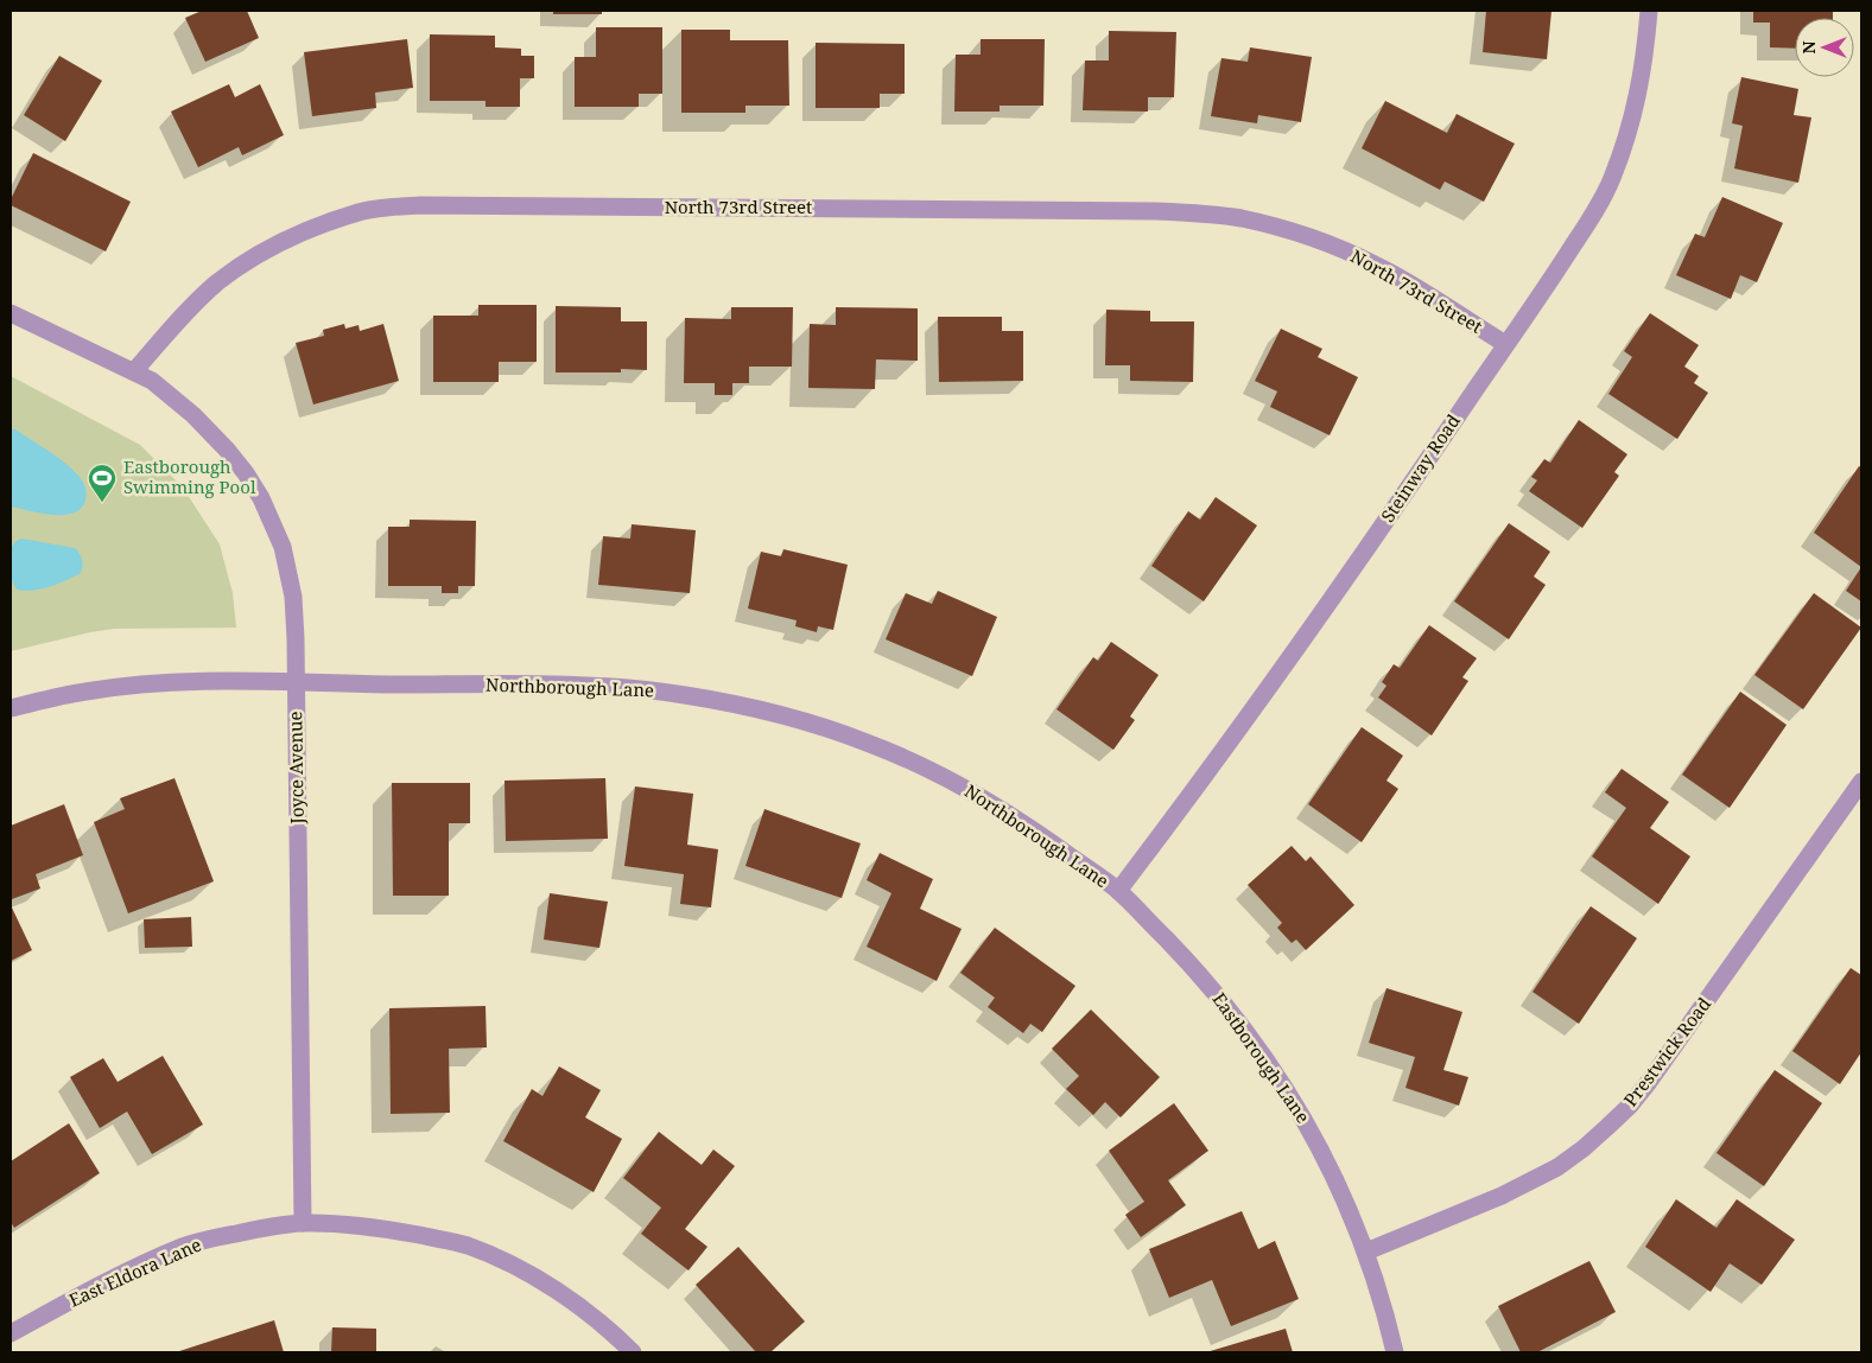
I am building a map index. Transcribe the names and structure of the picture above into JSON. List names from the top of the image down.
{
  "streets": {
    "street": [
      "North 73rd Street",
      "Steinway Road",
      "Northborough Lane",
      "Joyce Avenue",
      "Prestwick Road",
      "Eastborough Lane",
      "East Eldora Lane"
    ]
  },
  "crossings": [
    ["North 73rd Street", "Steinway Road"],
    ["North 73rd Street", "Joyce Avenue"],
    ["Steinway Road", "Northborough Lane"],
    ["Steinway Road", "Eastborough Lane"],
    ["Northborough Lane", "Joyce Avenue"],
    ["Northborough Lane", "Eastborough Lane"],
    ["Joyce Avenue", "East Eldora Lane"],
    ["Prestwick Road", "Eastborough Lane"]
  ],
  "places": {
    "sports": ["Eastborough Swimming Pool"]
  },
  "north": "left"
}
